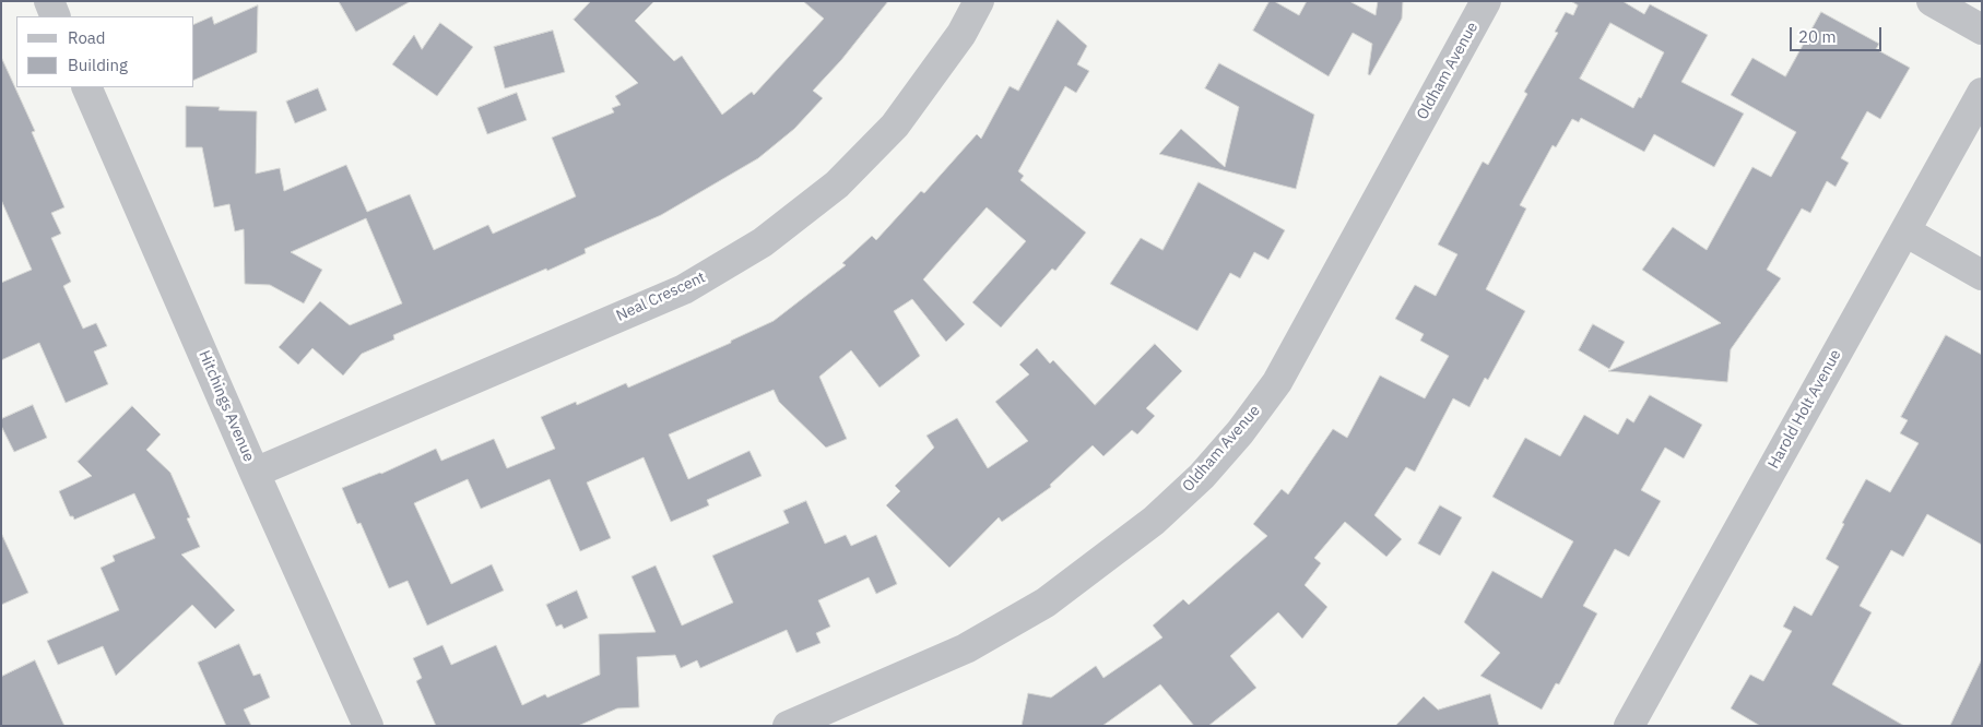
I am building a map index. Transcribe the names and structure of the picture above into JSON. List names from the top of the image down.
{
  "streets": {
    "street": [
      "Oldham Avenue",
      "Neal Crescent",
      "Hitchings Avenue",
      "Harold Holt Avenue"
    ]
  },
  "crossings": [
    ["Neal Crescent", "Hitchings Avenue"]
  ],
  "legend": ["Road", "Building"],
  "scale_bar": "20 m"
}
